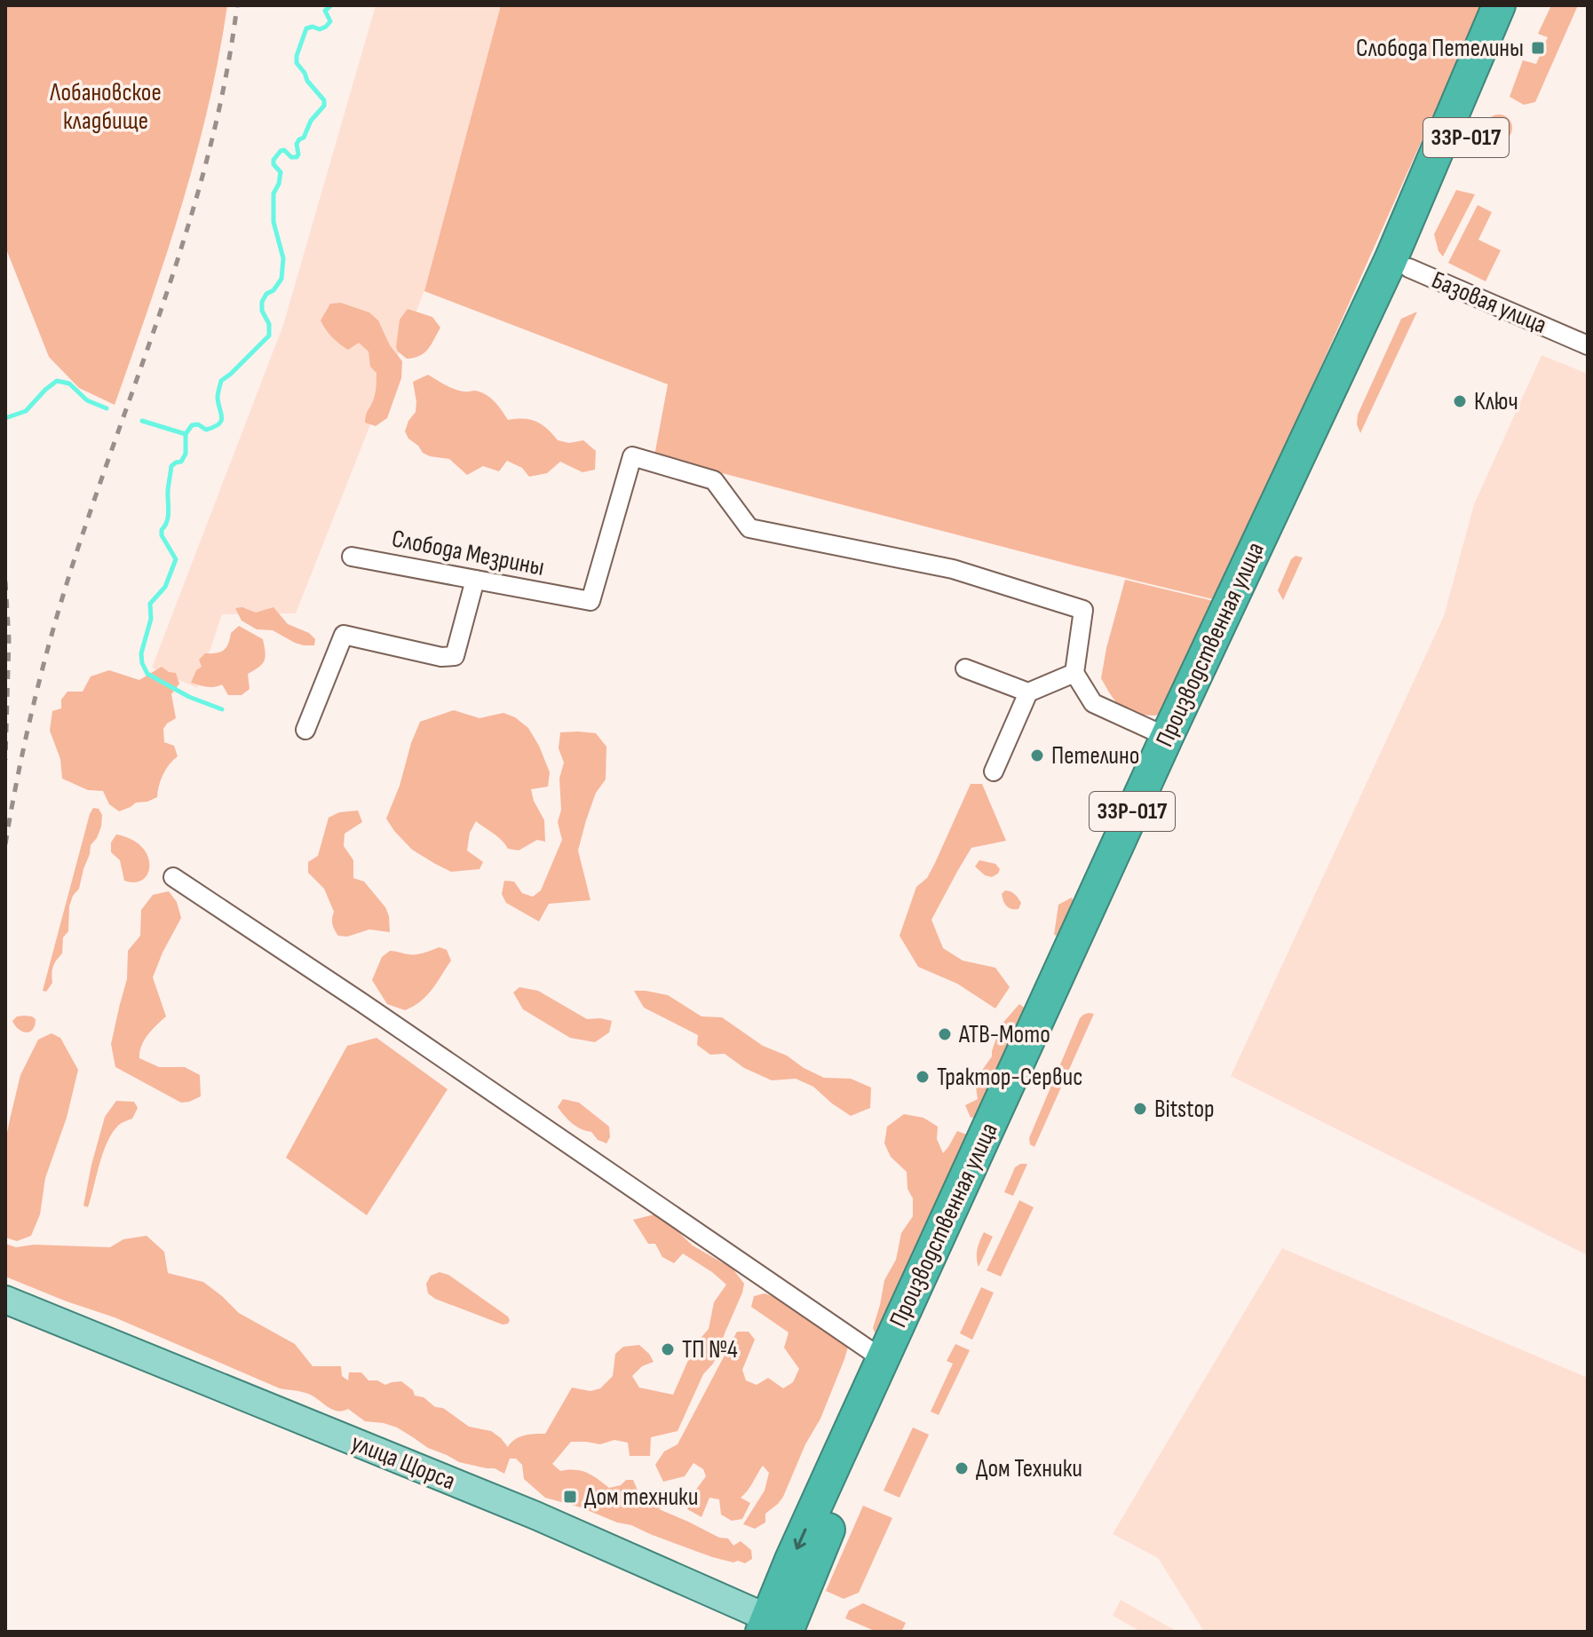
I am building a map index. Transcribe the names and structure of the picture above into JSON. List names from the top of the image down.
{
  "streets": {
    "highway": ["33Р-017", "Производственная улица"],
    "main road": ["улица Щорса"],
    "street": ["Базовая улица", "Слобода Мезрины"]
  },
  "crossings": [
    ["Базовая улица", "Производственная улица"],
    ["Производственная улица", "улица Щорса"]
  ],
  "parks": ["Лобановское кладбище"],
  "places": {
    "transit": ["Слобода Петелины", "Дом техники"],
    "other": [
      "Ключ",
      "Петелино",
      "АТВ-Мото",
      "Трактор-Сервис",
      "Bitstop",
      "ТП №4",
      "Дом Техники"
    ]
  }
}
